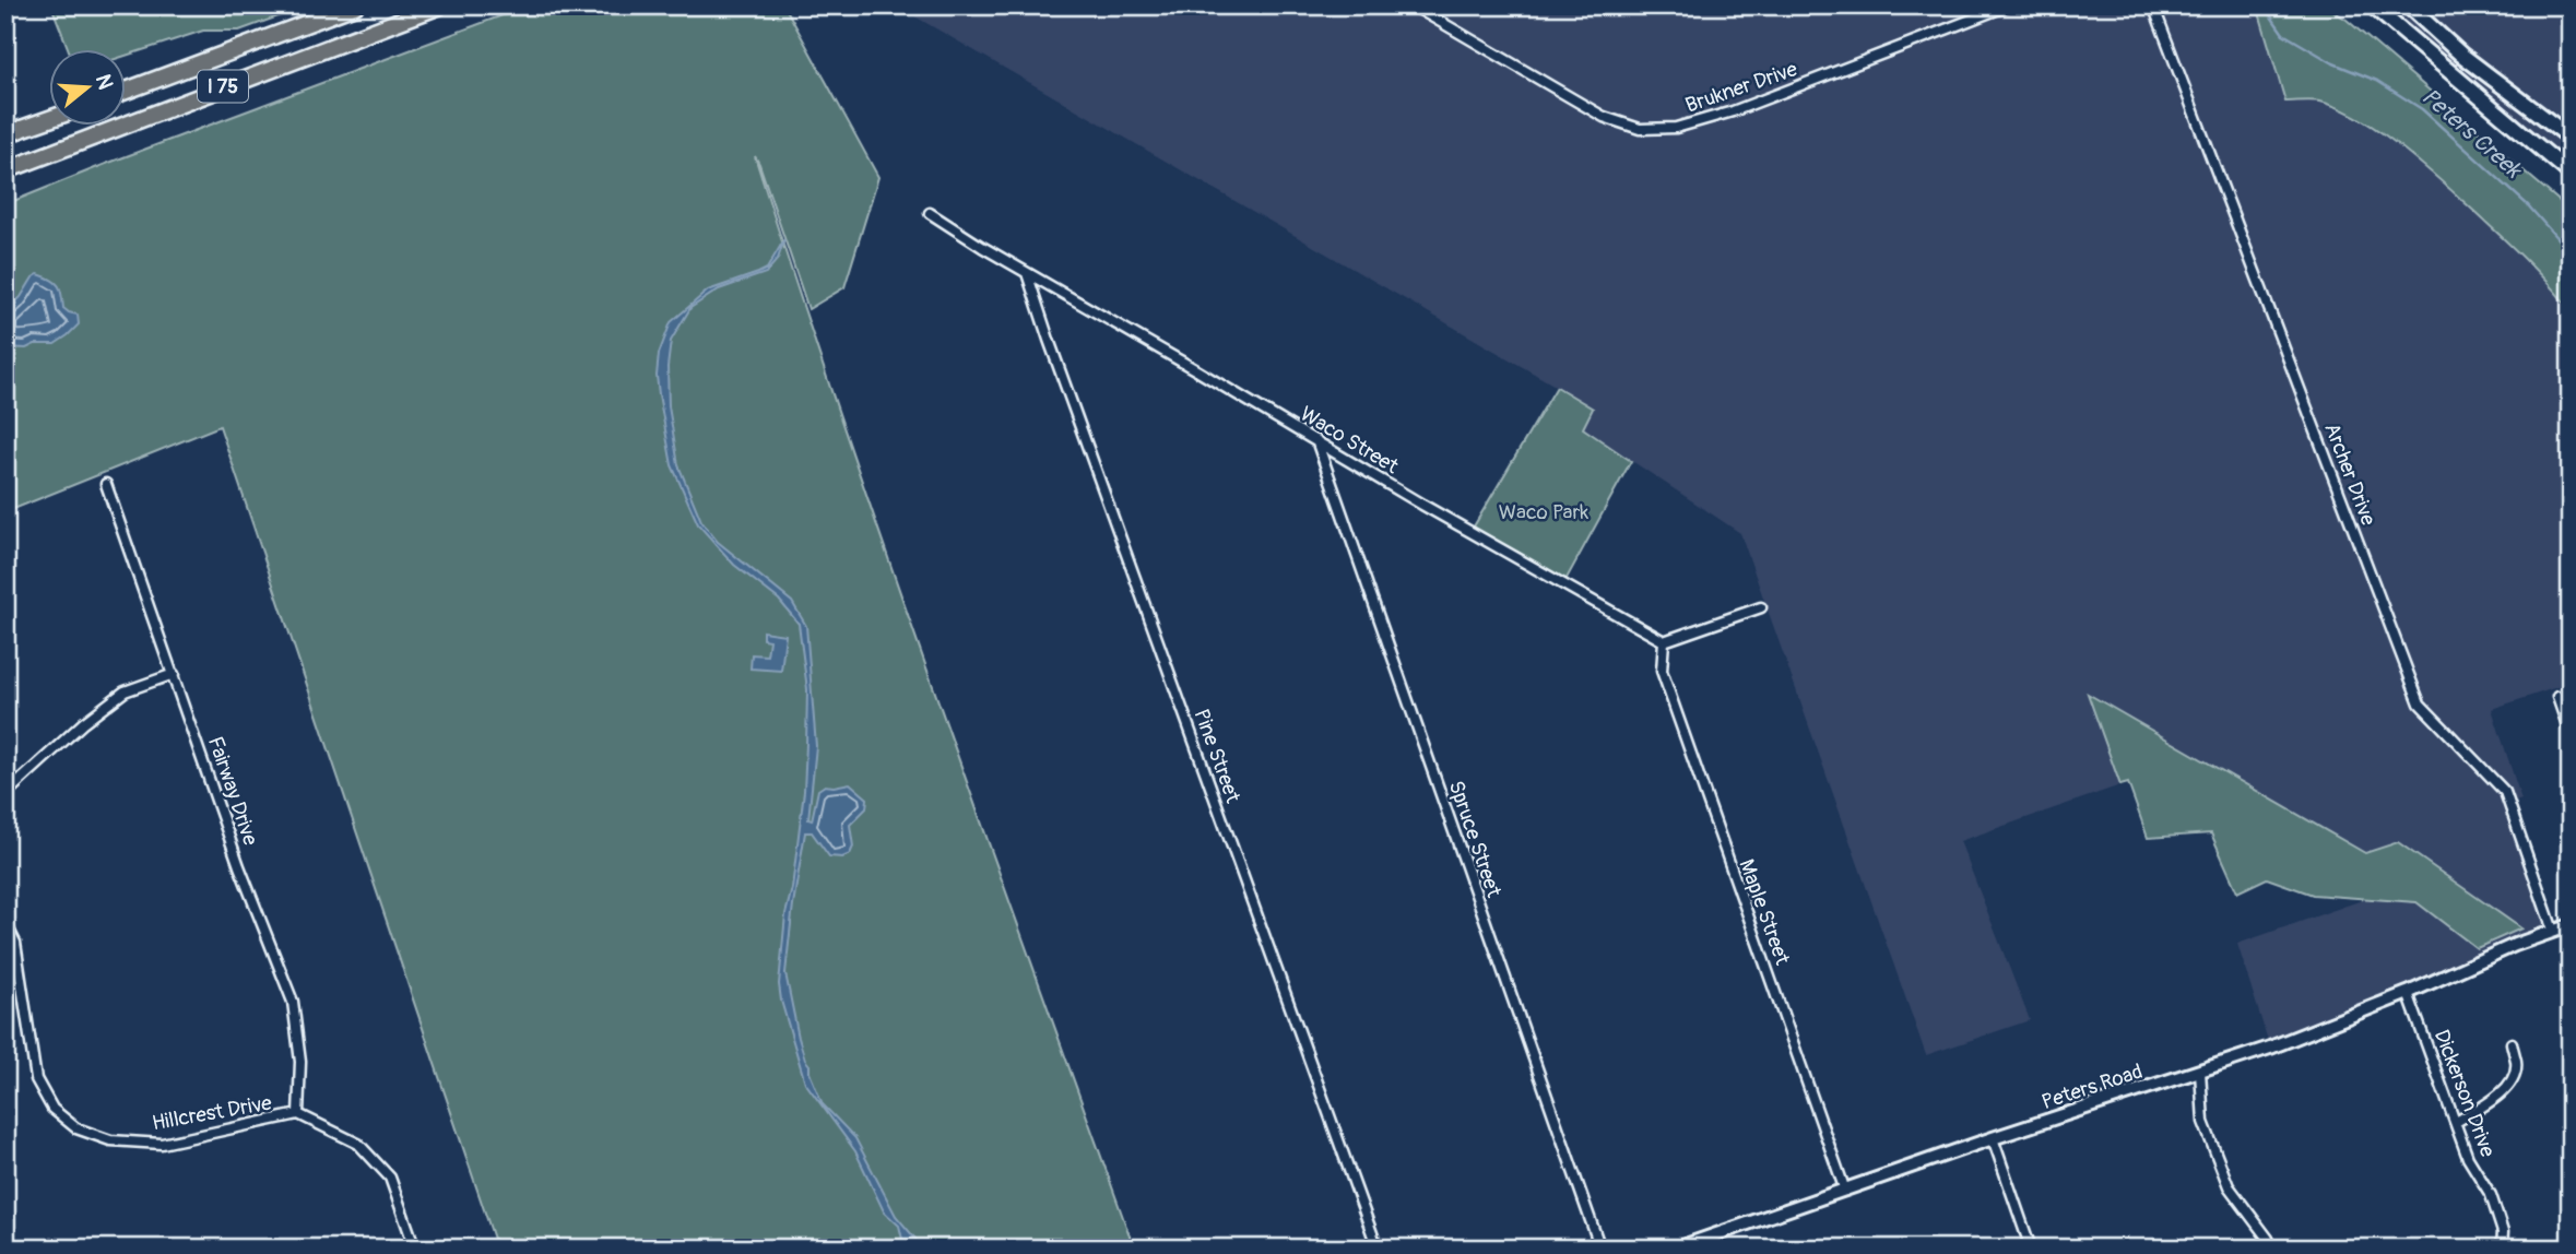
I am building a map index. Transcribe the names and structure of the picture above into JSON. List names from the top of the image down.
{
  "streets": {
    "highway": ["I 75"],
    "street": [
      "Brukner Drive",
      "Waco Street",
      "Archer Drive",
      "Pine Street",
      "Fairway Drive",
      "Spruce Street",
      "Maple Street",
      "Peters Road",
      "Dickerson Drive",
      "Hillcrest Drive"
    ]
  },
  "crossings": [
    ["Waco Street", "Pine Street"],
    ["Waco Street", "Spruce Street"],
    ["Waco Street", "Maple Street"],
    ["Archer Drive", "Peters Road"],
    ["Fairway Drive", "Hillcrest Drive"],
    ["Maple Street", "Peters Road"],
    ["Peters Road", "Dickerson Drive"]
  ],
  "water": ["Peters Creek"],
  "parks": ["Waco Park"],
  "north": "right"
}
